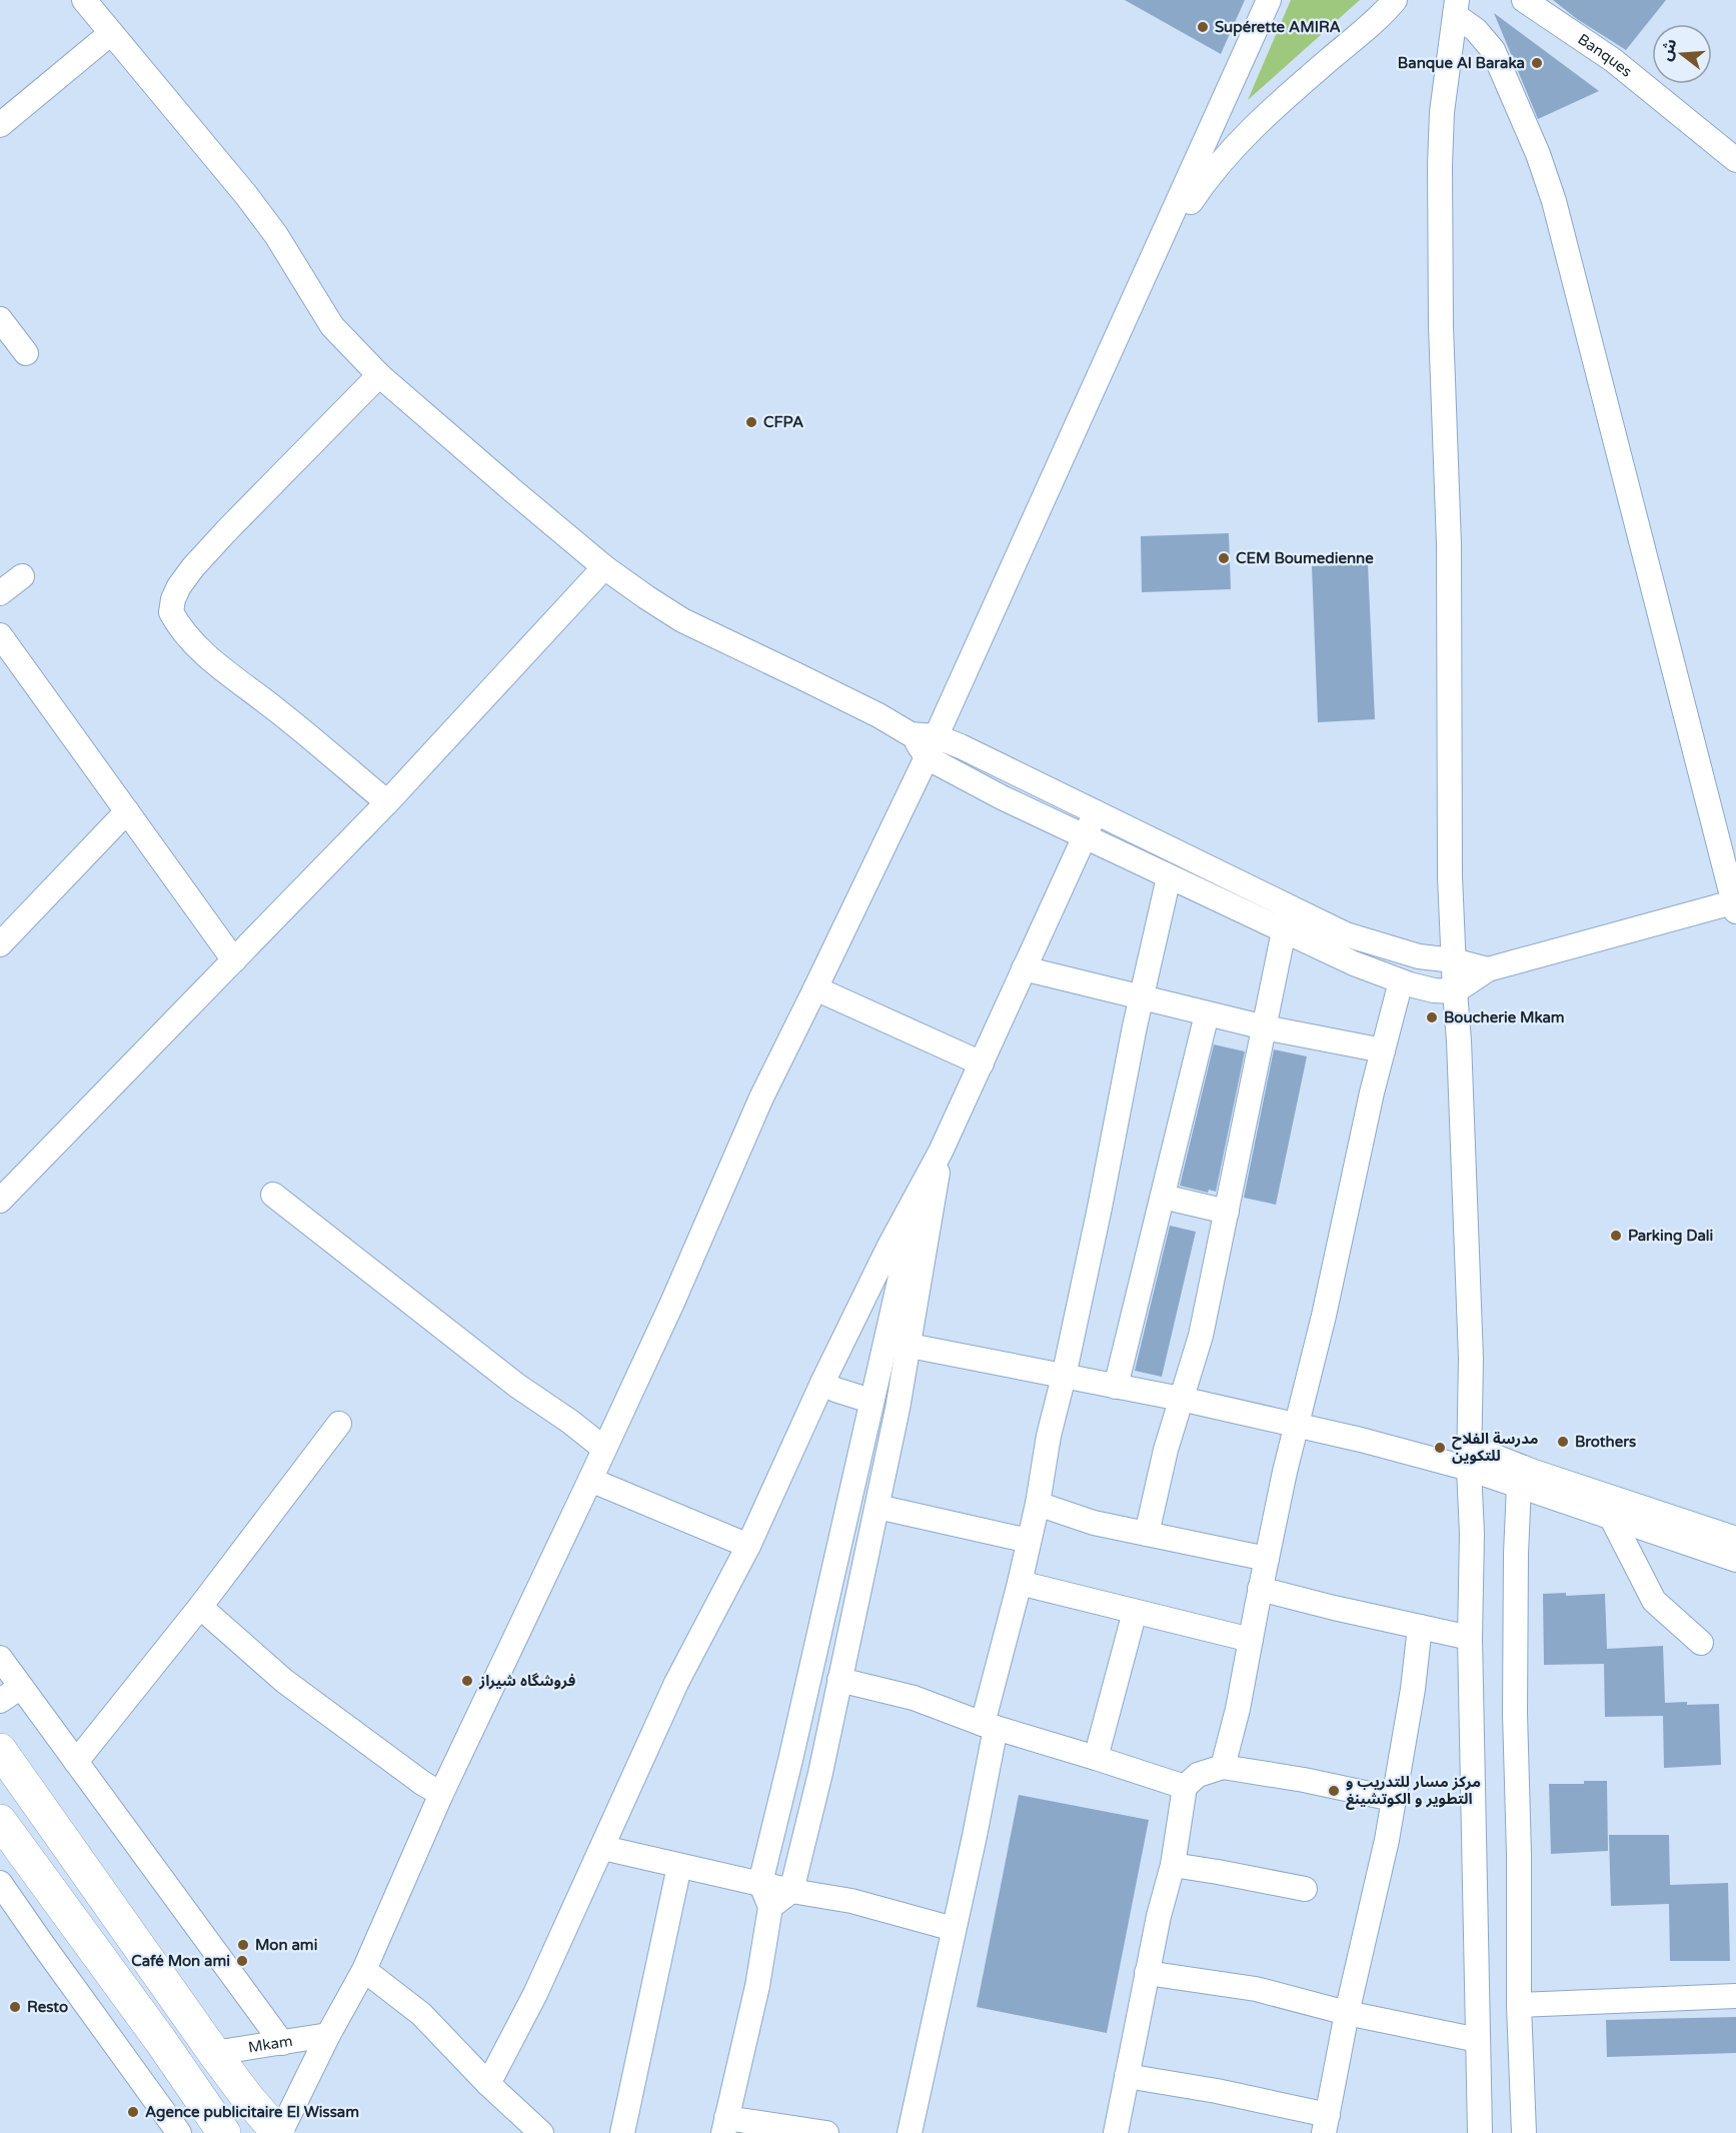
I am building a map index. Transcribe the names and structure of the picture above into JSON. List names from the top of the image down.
{
  "streets": {
    "street": ["Banques", "Mkam"]
  },
  "places": [
    "Supérette AMIRA",
    "Banque Al Baraka",
    "CFPA",
    "CEM Boumedienne",
    "Boucherie Mkam",
    "Parking Dali",
    "Brothers",
    "مدرسة الفلاح للتكوين",
    "فروشگاه شيراز",
    "مركز مسار للتدريب و التطوير و الكوتشينغ",
    "Mon ami",
    "Café Mon ami",
    "Resto",
    "Agence publicitaire El Wissam"
  ],
  "north": "left"
}
